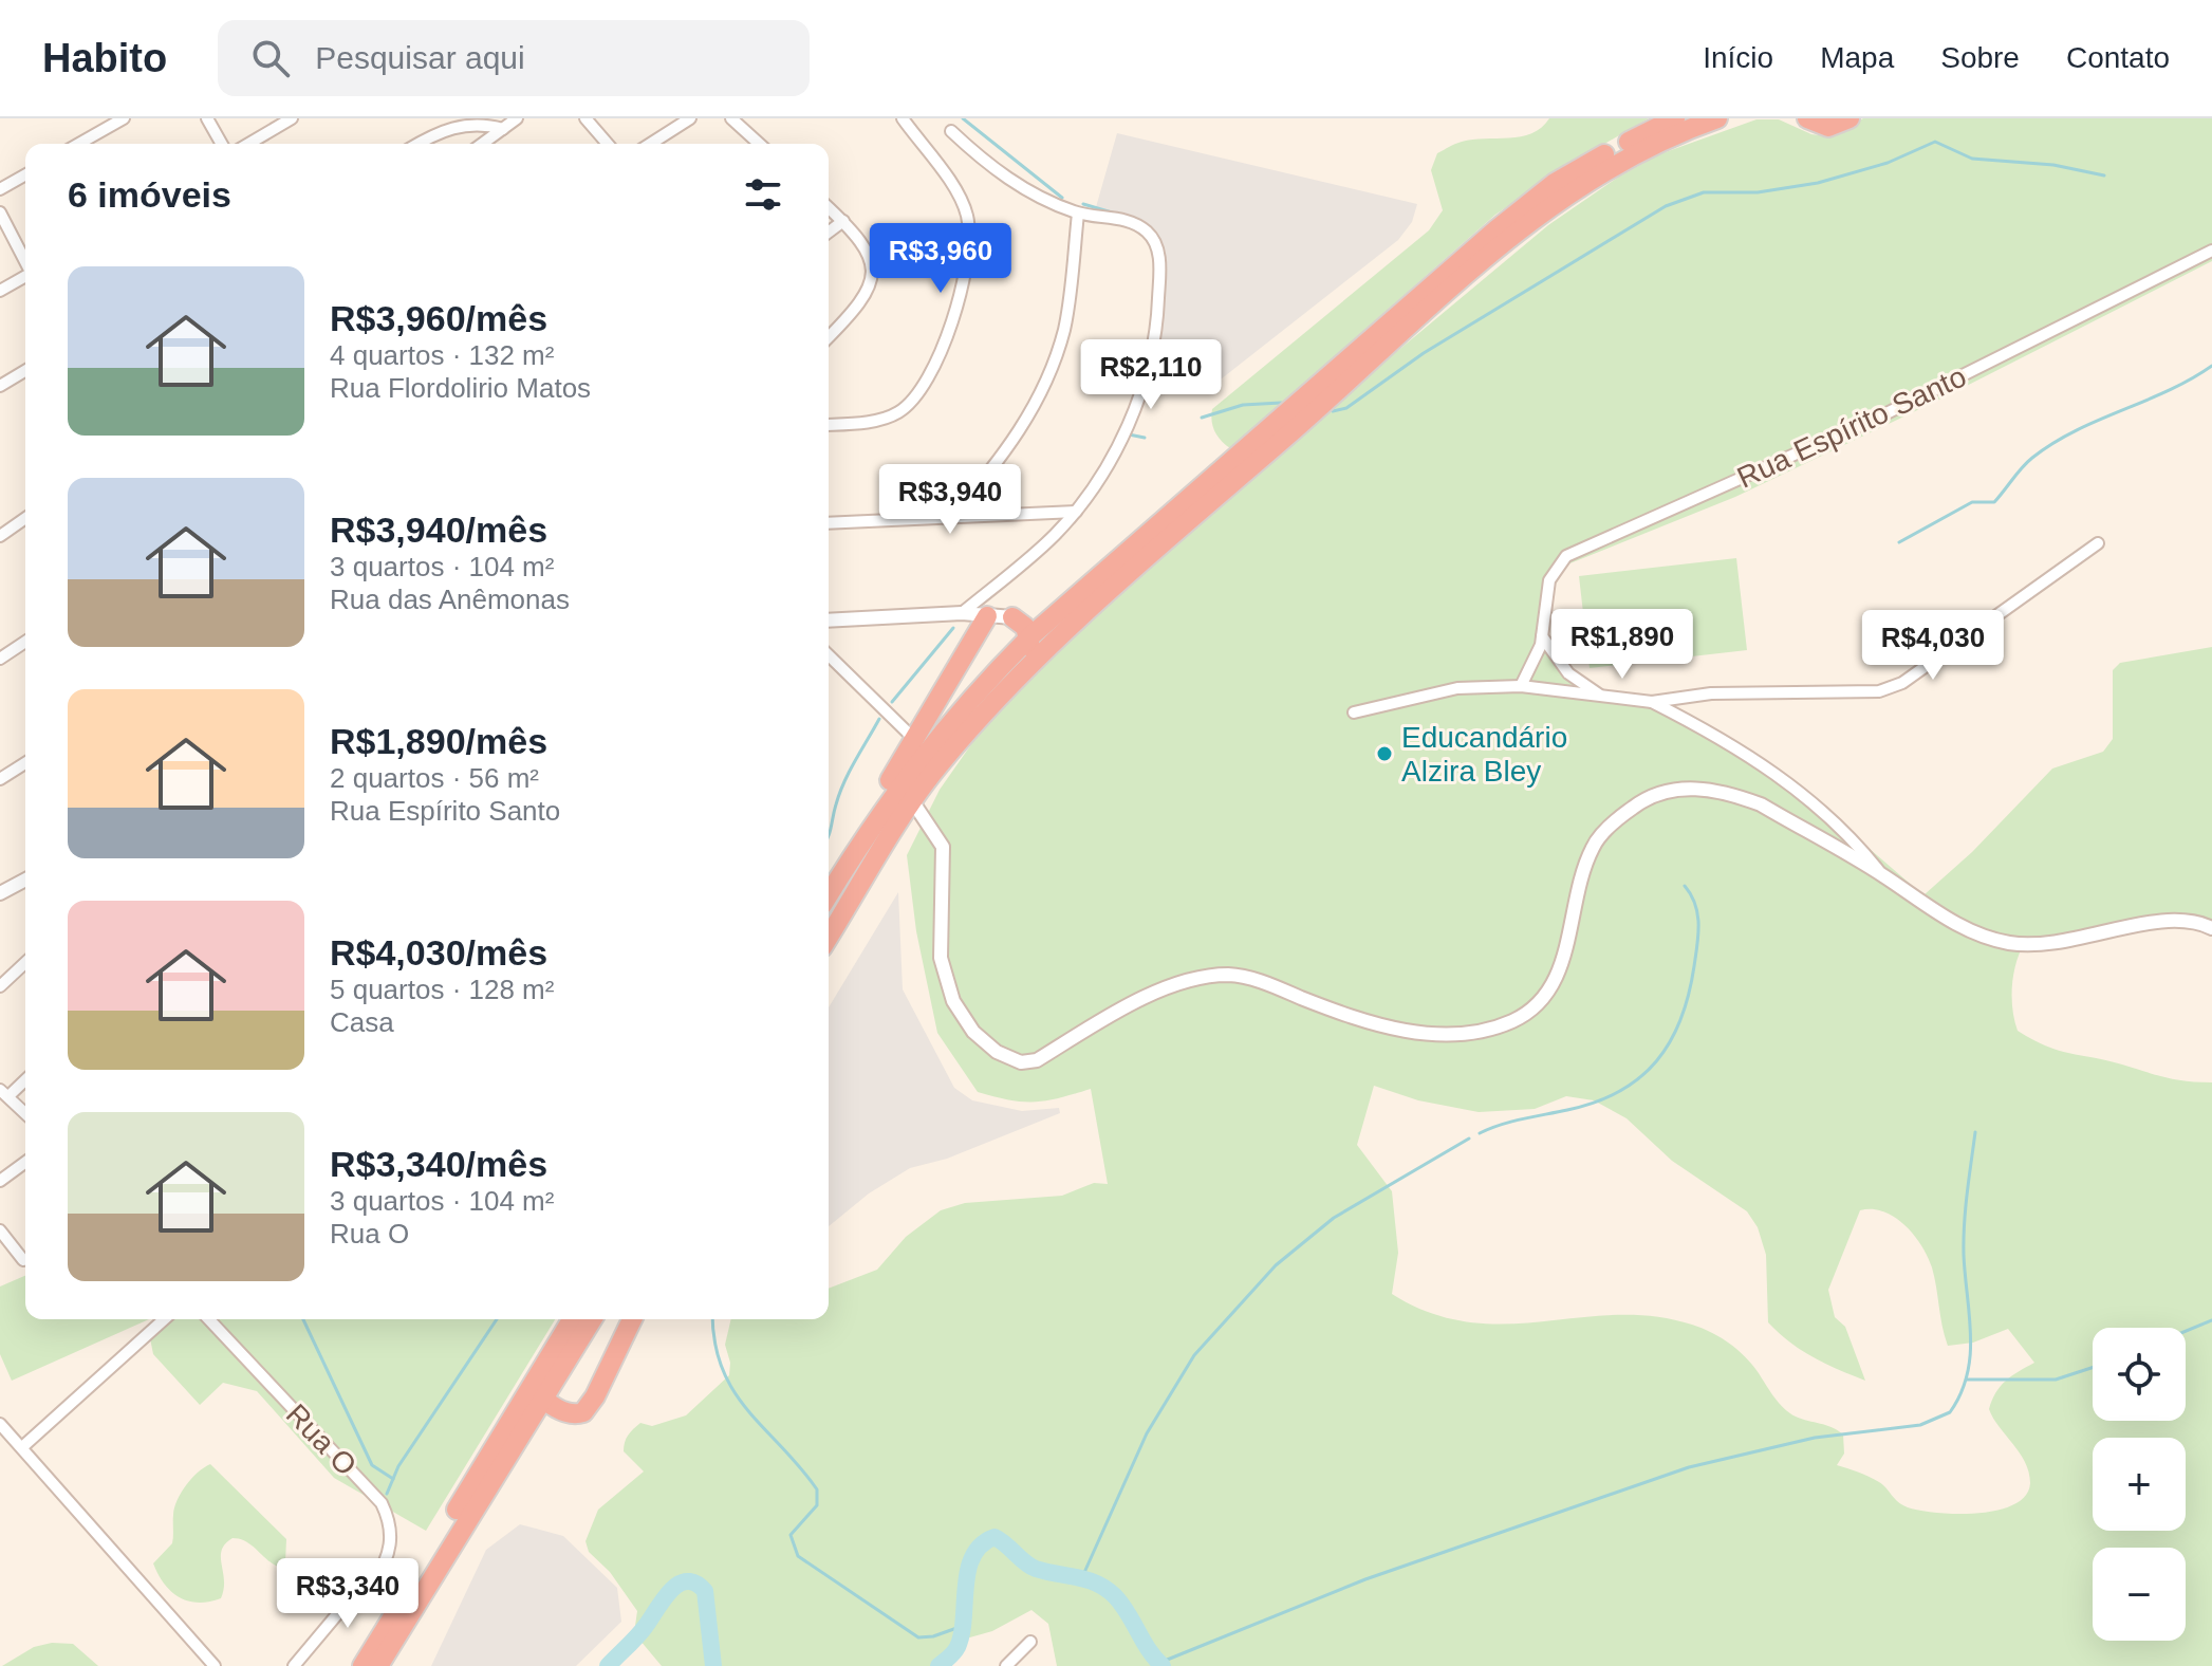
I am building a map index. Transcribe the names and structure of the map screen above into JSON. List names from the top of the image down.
{
  "streets": {
    "street": ["Rua Espírito Santo", "Rua O"]
  },
  "places": ["Educandário Alzira Bley"],
  "page": {
    "header": "Habito",
    "search": "Pesquisar aqui",
    "nav": [
      "Início",
      "Mapa",
      "Sobre",
      "Contato"
    ],
    "heading": "6 imóveis",
    "price": [
      "R$3,960",
      "R$2,110",
      "R$3,940",
      "R$1,890",
      "R$4,030",
      "R$3,340"
    ],
    "list": [
      {
        "name": "R$3,960/mês",
        "note": "4 quartos · 132 m² · Rua Flordolirio Matos"
      },
      {
        "name": "R$3,940/mês",
        "note": "3 quartos · 104 m² · Rua das Anêmonas"
      },
      {
        "name": "R$1,890/mês",
        "note": "2 quartos · 56 m² · Rua Espírito Santo"
      },
      {
        "name": "R$4,030/mês",
        "note": "5 quartos · 128 m² · Casa"
      },
      {
        "name": "R$3,340/mês",
        "note": "3 quartos · 104 m² · Rua O"
      }
    ],
    "map_buttons": ["+", "−"]
  }
}
